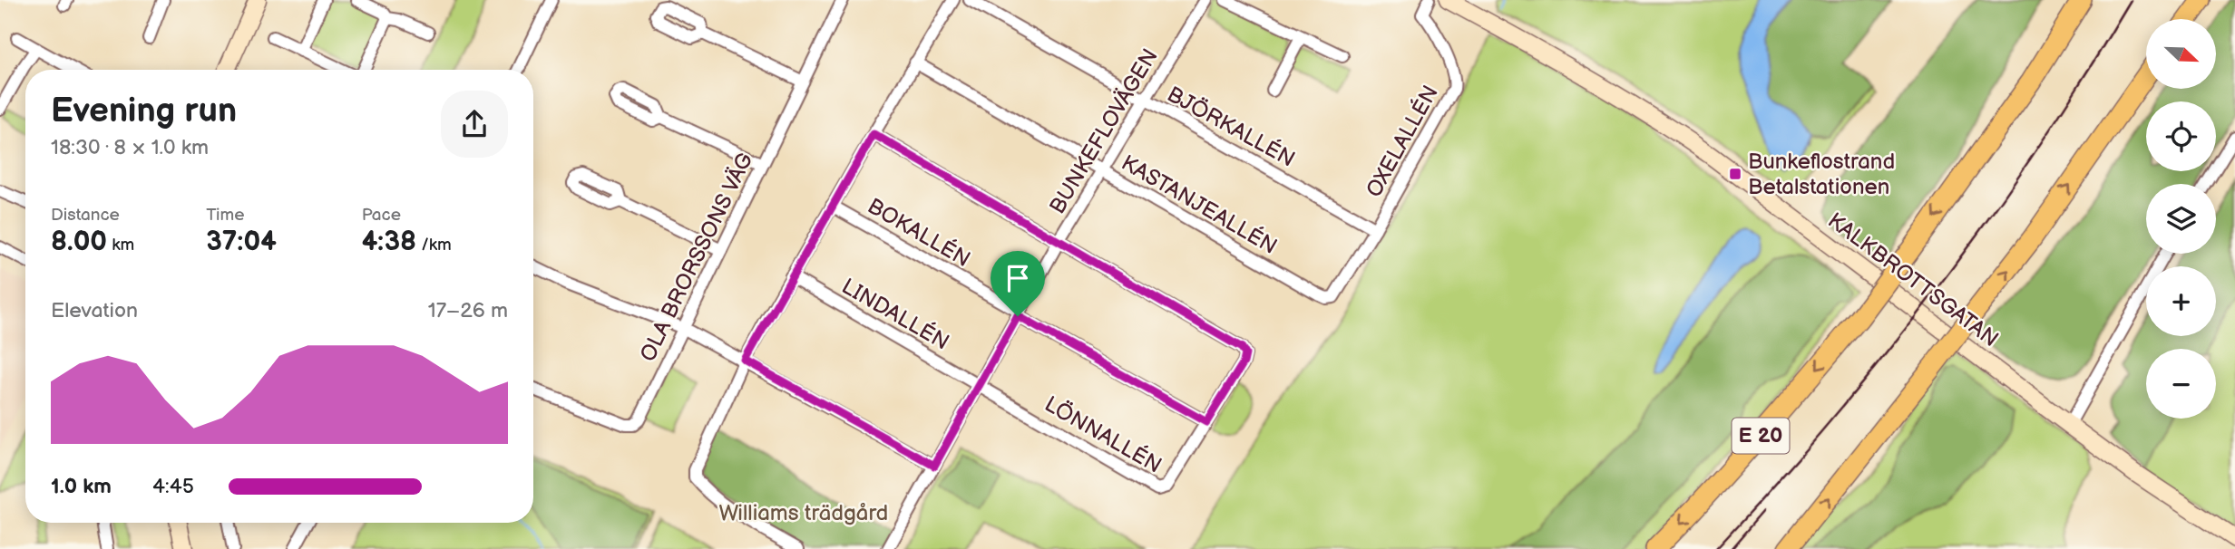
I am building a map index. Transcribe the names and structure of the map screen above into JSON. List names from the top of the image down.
{
  "streets": {
    "highway": ["E 20"],
    "street": [
      "BJÖRKALLÉN",
      "BUNKEFLOVÄGEN",
      "OXELALLÉN",
      "KASTANJEALLÉN",
      "BOKALLÉN",
      "OLA BRORSSONS VÄG",
      "KALKBROTTSGATAN",
      "LINDALLÉN",
      "LÖNNALLÉN"
    ]
  },
  "crossings": [
    ["BJÖRKALLÉN", "BUNKEFLOVÄGEN"],
    ["BJÖRKALLÉN", "OXELALLÉN"],
    ["BUNKEFLOVÄGEN", "KASTANJEALLÉN"],
    ["BUNKEFLOVÄGEN", "BOKALLÉN"],
    ["BUNKEFLOVÄGEN", "LINDALLÉN"],
    ["BUNKEFLOVÄGEN", "LÖNNALLÉN"],
    ["OXELALLÉN", "KASTANJEALLÉN"],
    ["BOKALLÉN", "LÖNNALLÉN"],
    ["LINDALLÉN", "LÖNNALLÉN"]
  ],
  "parks": ["Williams trädgård"],
  "places": {
    "transit": ["Bunkeflostrand Betalstationen"]
  },
  "north": "bottom right",
  "page": {
    "map_buttons": ["+", "−"],
    "heading": ["Evening run", "18:30 · 8 × 1.0 km"],
    "stats": [
      ["Distance", "8.00 km"],
      ["Time", "37:04"],
      ["Pace", "4:38 /km"]
    ],
    "chart": ["Elevation", "17–26 m"],
    "list": [
      {
        "name": "1.0 km",
        "note": "4:45"
      }
    ]
  }
}
